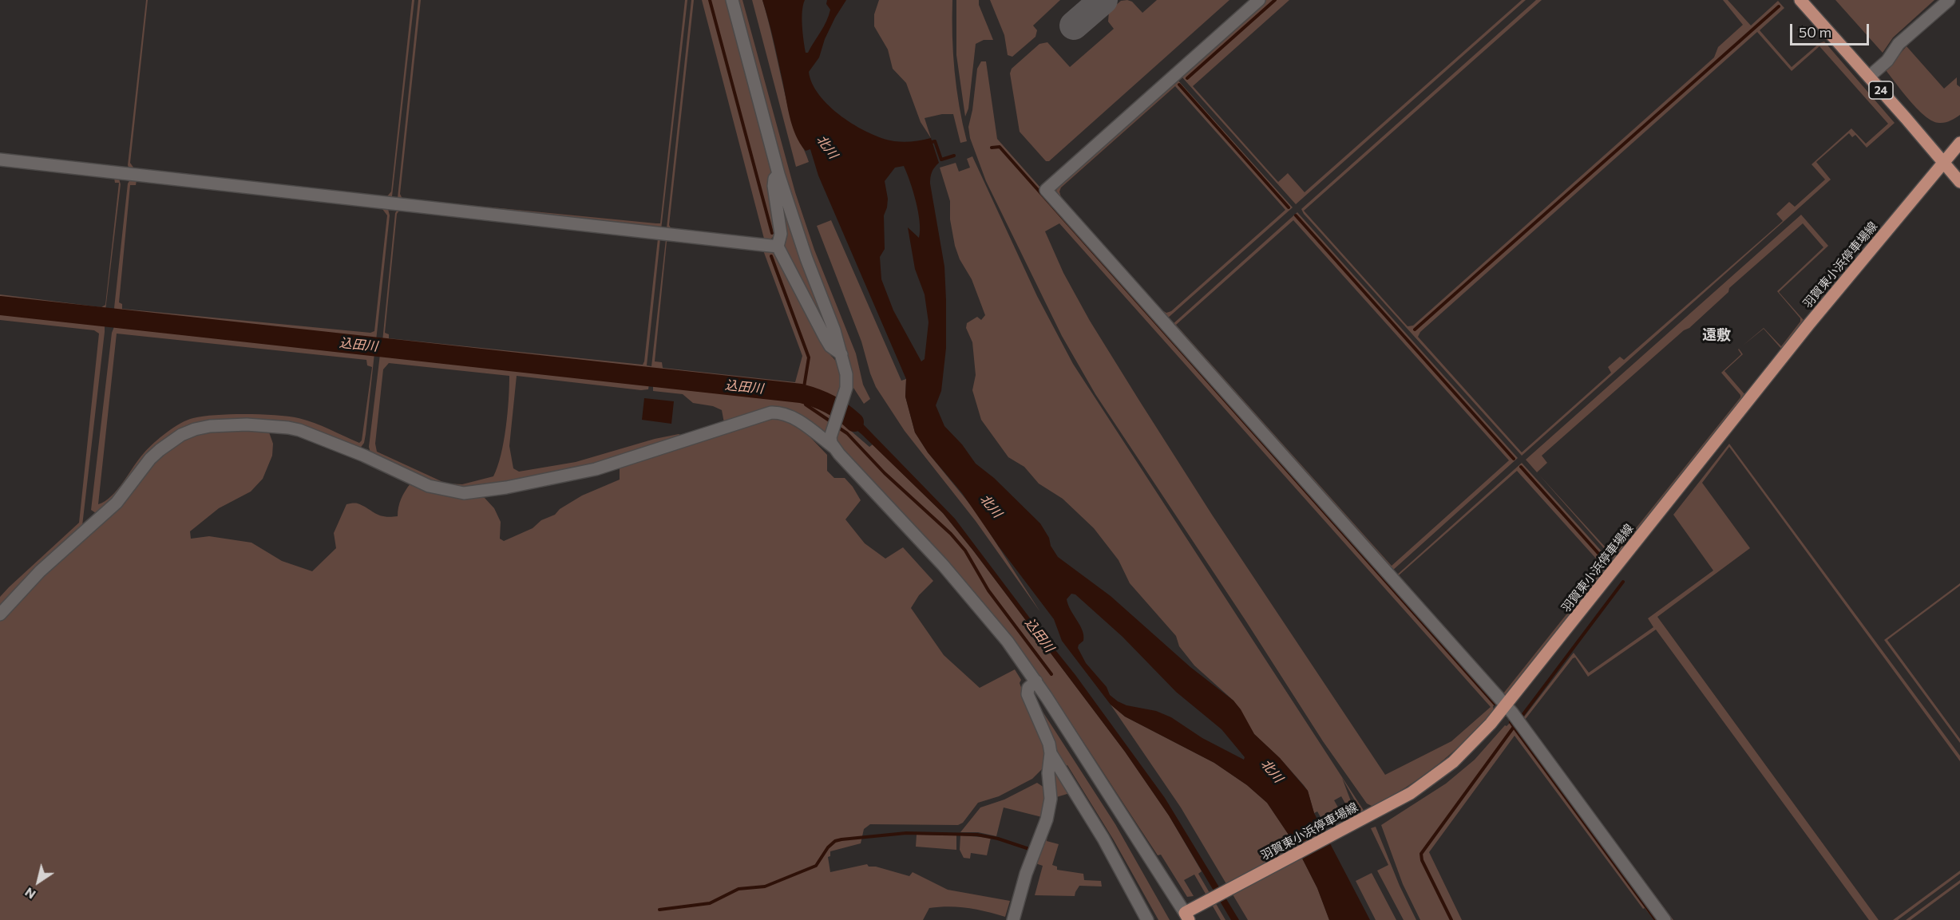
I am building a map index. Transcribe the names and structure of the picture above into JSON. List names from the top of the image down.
{
  "streets": {
    "main road": ["24", "羽賀東小浜停車場線"]
  },
  "crossings": [
    ["24", "羽賀東小浜停車場線"]
  ],
  "districts": ["遠敷"],
  "water": ["北川", "込田川"],
  "scale_bar": "50 m",
  "north": "bottom left"
}
